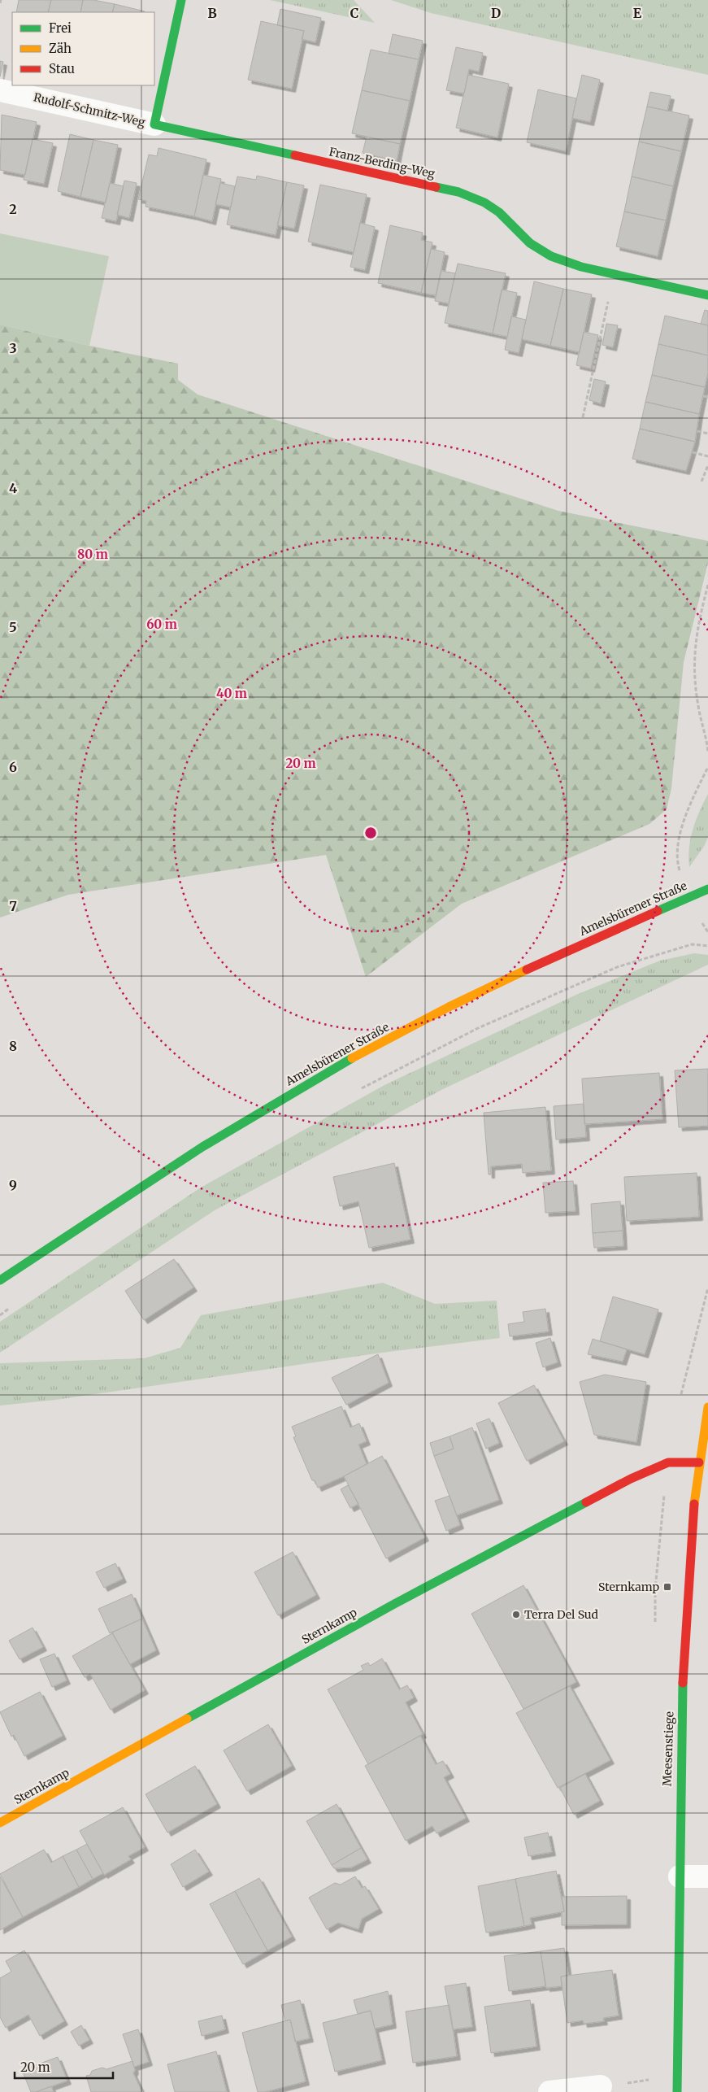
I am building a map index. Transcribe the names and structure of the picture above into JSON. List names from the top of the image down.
{
  "streets": {
    "street": [
      "Rudolf-Schmitz-Weg",
      "Franz-Berding-Weg",
      "Amelsbürener Straße",
      "Sternkamp",
      "Meesenstiege"
    ]
  },
  "crossings": [
    ["Rudolf-Schmitz-Weg", "Franz-Berding-Weg"],
    ["Sternkamp", "Meesenstiege"]
  ],
  "places": {
    "transit": ["Sternkamp"],
    "other": ["Terra Del Sud"]
  },
  "legend": ["Frei", "Zäh", "Stau"],
  "scale_bar": "20 m",
  "grid": {
    "columns": [
      "B",
      "C",
      "D",
      "E"
    ],
    "rows": [
      "2",
      "3",
      "4",
      "5",
      "6",
      "7",
      "8",
      "9"
    ]
  },
  "rings": [
    "80 m",
    "60 m",
    "40 m",
    "20 m"
  ]
}
